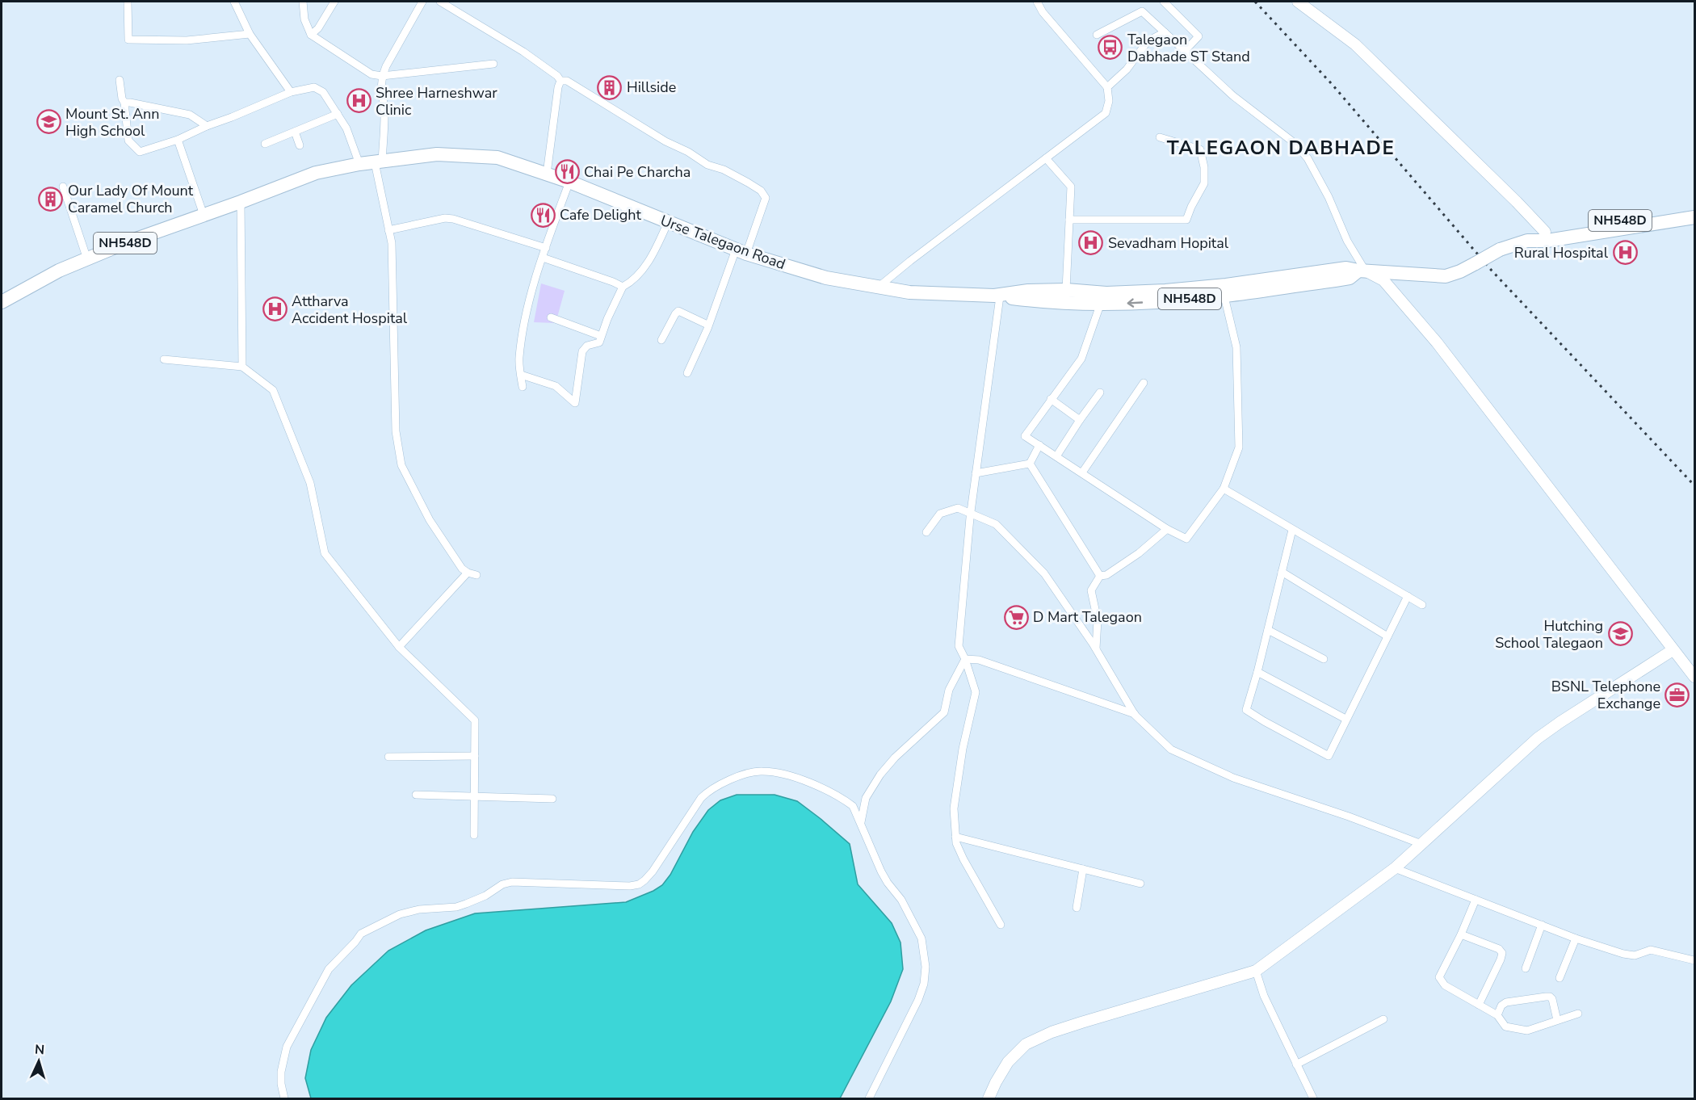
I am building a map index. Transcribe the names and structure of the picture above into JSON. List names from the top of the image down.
{
  "streets": {
    "highway": ["NH548D", "Urse Talegaon Road"]
  },
  "crossings": [
    ["NH548D", "Urse Talegaon Road"]
  ],
  "districts": ["TALEGAON DABHADE"],
  "places": {
    "bus stop": ["Talegaon Dabhade ST Stand"],
    "building": ["Hillside", "Our Lady Of Mount Caramel Church"],
    "hospital": [
      "Shree Harneshwar Clinic",
      "Sevadham Hopital",
      "Rural Hospital",
      "Attharva Accident Hospital"
    ],
    "school or university": ["Mount St. Ann High School", "Hutching School Talegaon"],
    "restaurant": ["Chai Pe Charcha", "Cafe Delight"],
    "supermarket": ["D Mart Talegaon"],
    "office": ["BSNL Telephone Exchange"]
  },
  "north": "top"
}
